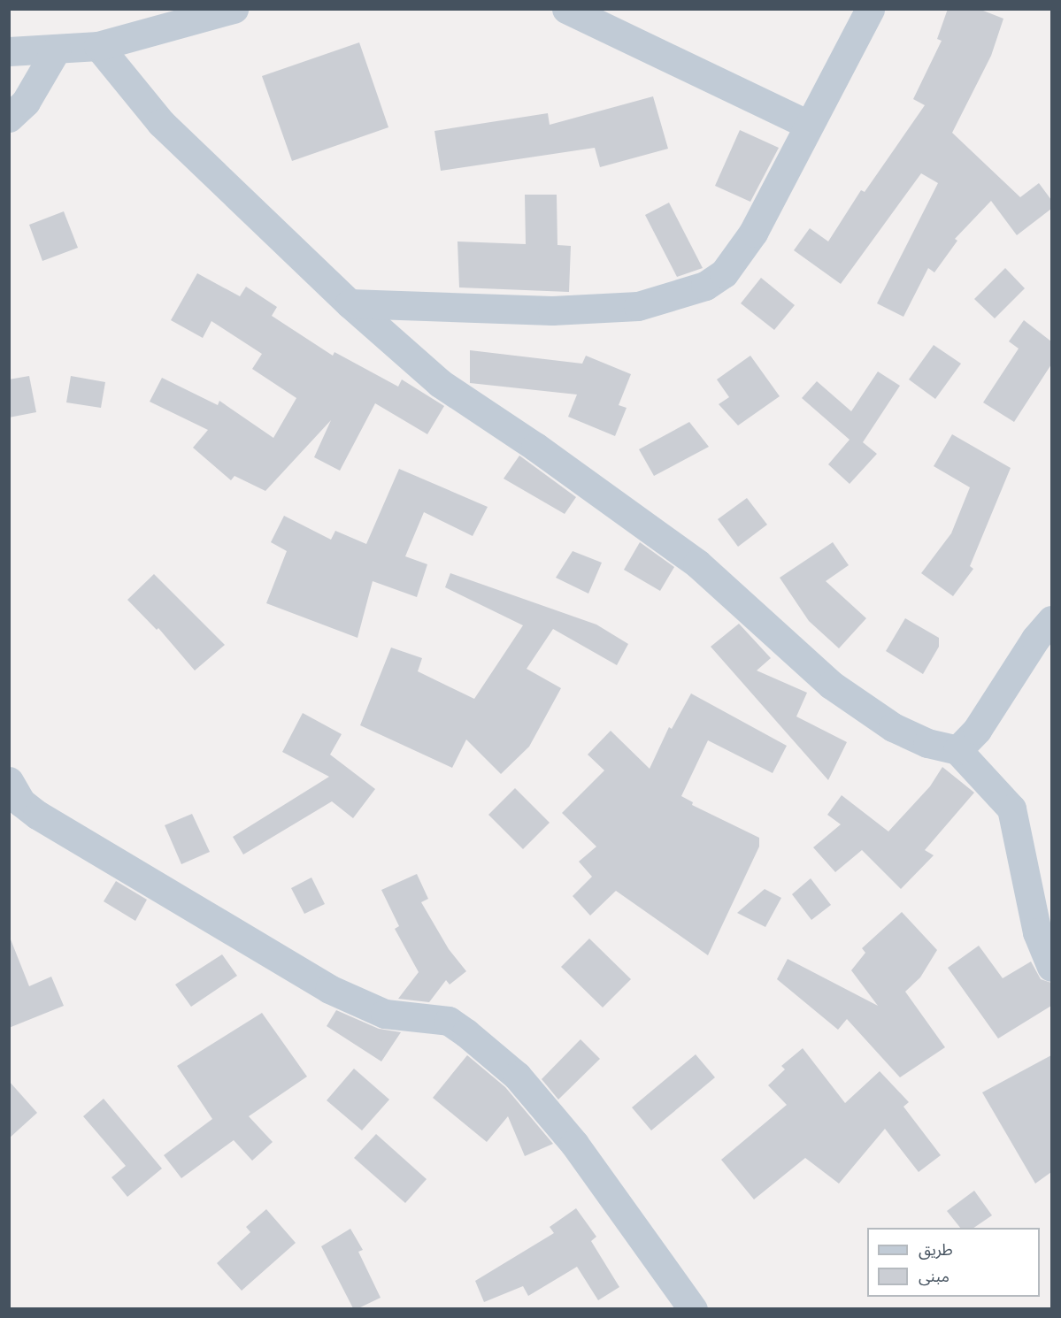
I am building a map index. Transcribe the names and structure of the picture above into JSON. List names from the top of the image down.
{
  "legend": ["طريق", "مبنى"]
}
